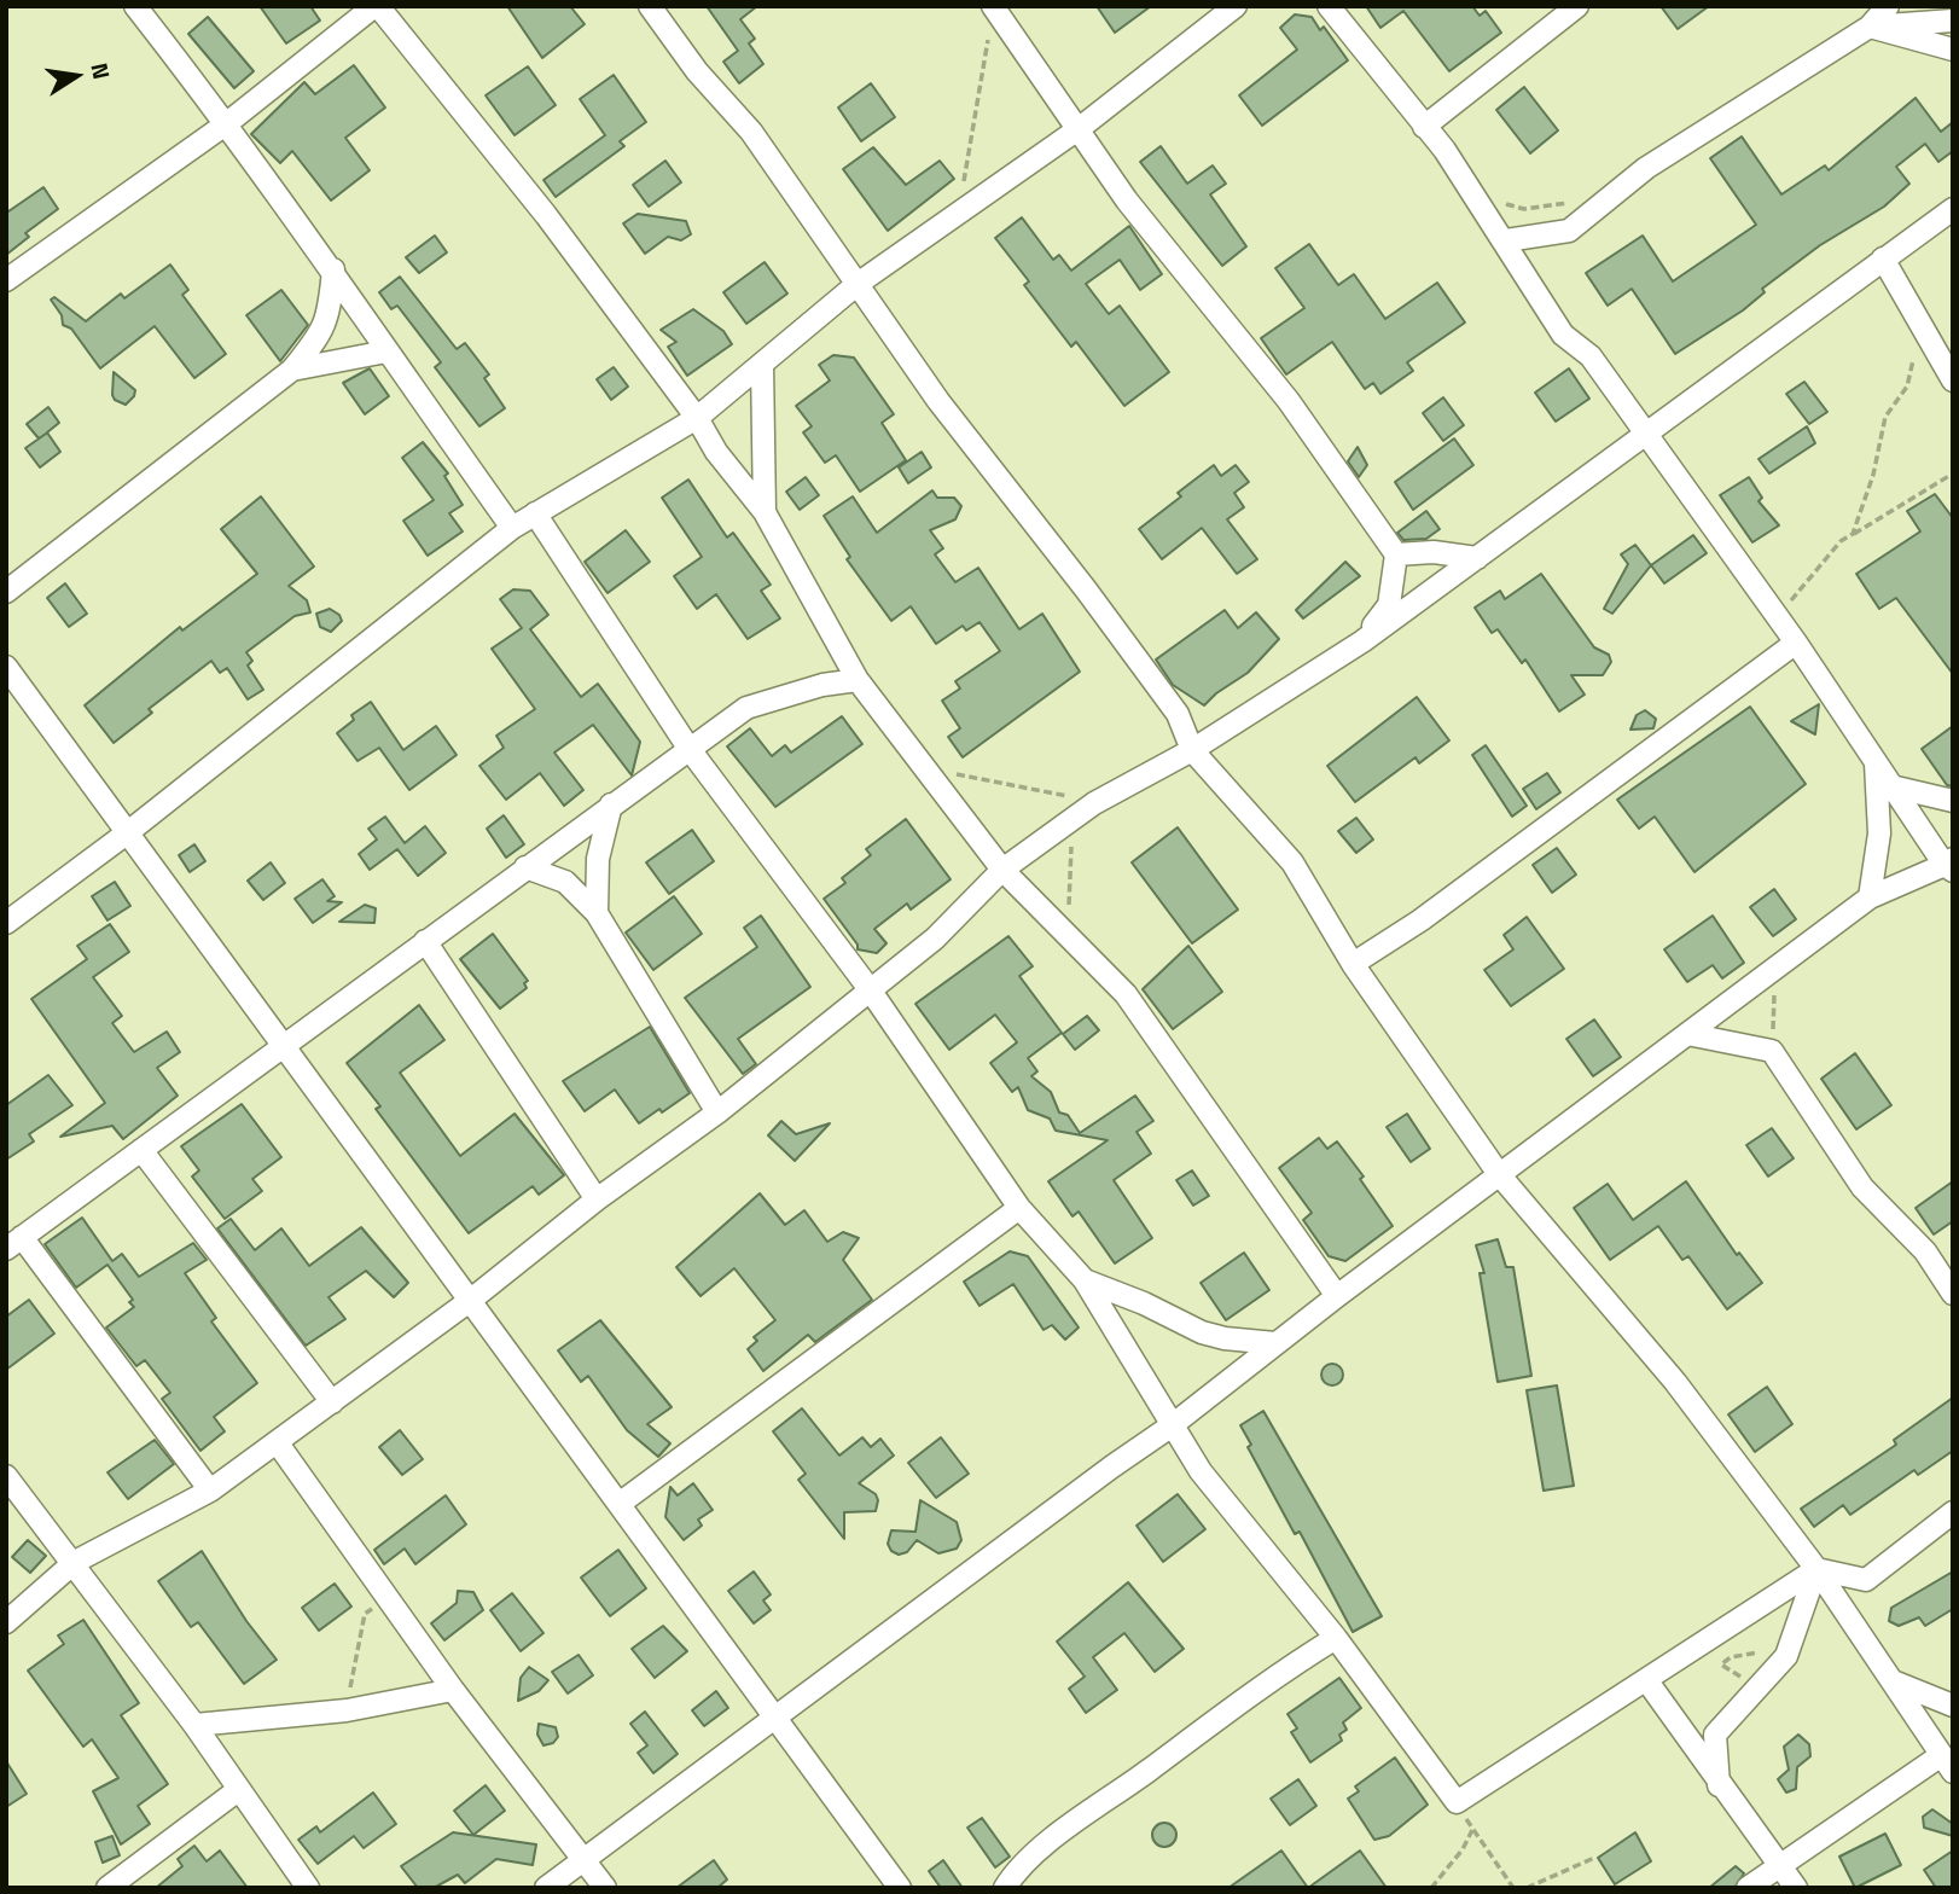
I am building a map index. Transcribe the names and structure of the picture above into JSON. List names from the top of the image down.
{
  "north": "right"
}
